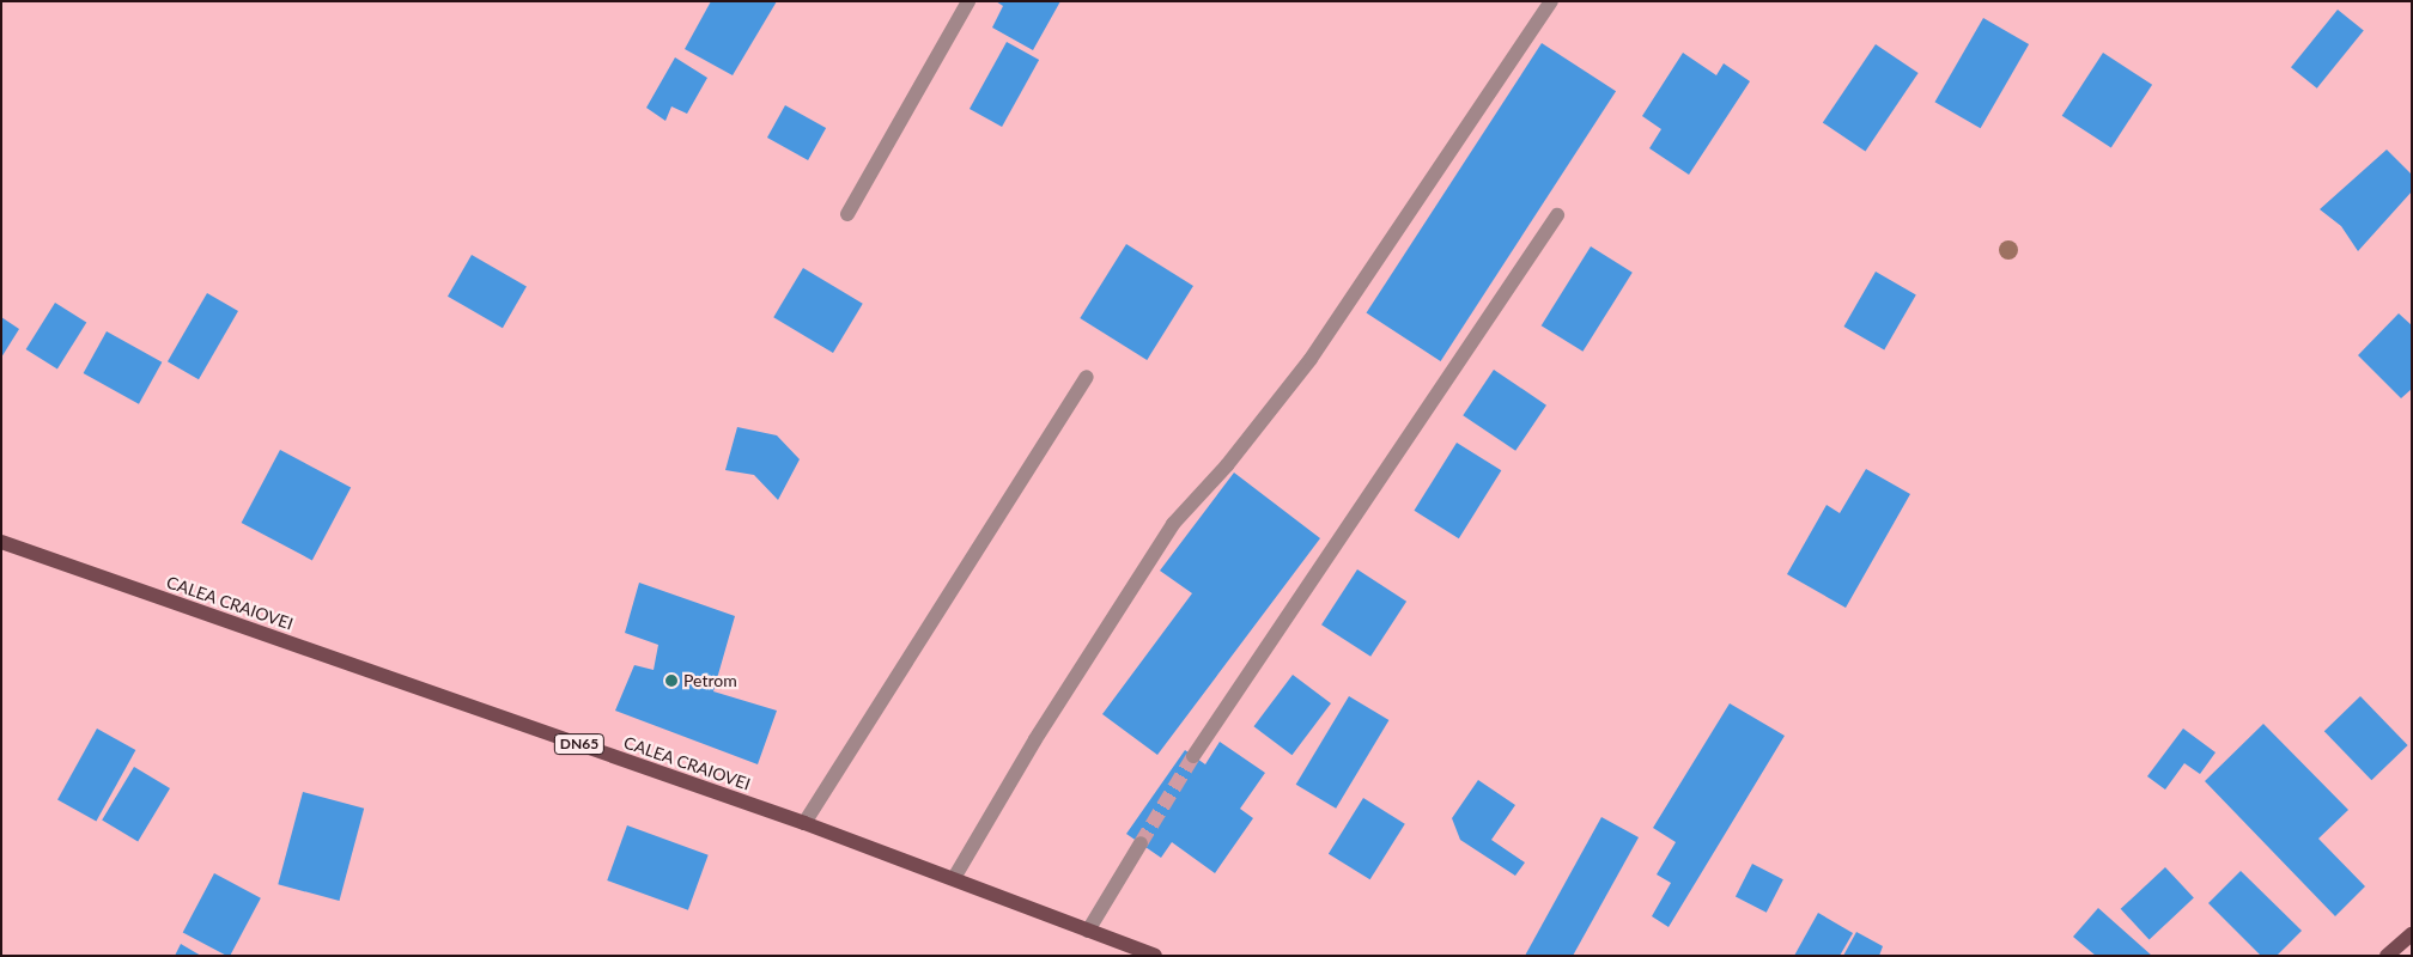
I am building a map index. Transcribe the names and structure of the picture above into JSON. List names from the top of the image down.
{
  "streets": {
    "main road": ["CALEA CRAIOVEI", "DN65"]
  },
  "places": ["Petrom"]
}
